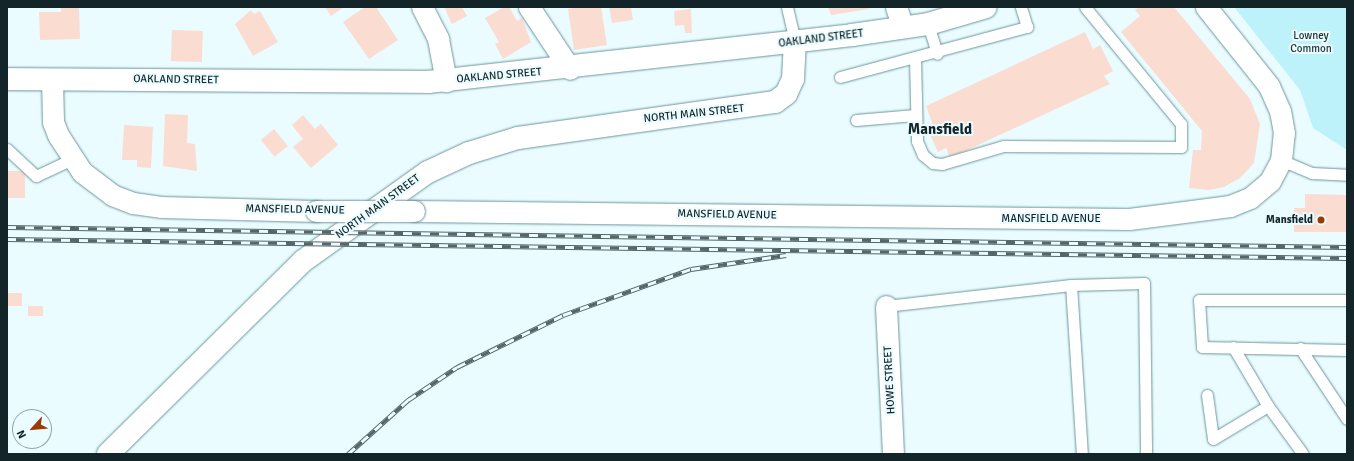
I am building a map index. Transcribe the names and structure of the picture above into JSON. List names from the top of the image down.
{
  "streets": {
    "main road": ["OAKLAND STREET", "NORTH MAIN STREET"],
    "street": ["MANSFIELD AVENUE", "HOWE STREET"]
  },
  "crossings": [
    ["OAKLAND STREET", "NORTH MAIN STREET"],
    ["OAKLAND STREET", "MANSFIELD AVENUE"]
  ],
  "districts": ["Mansfield"],
  "parks": ["Lowney Common"],
  "places": ["Mansfield"],
  "north": "bottom left"
}
